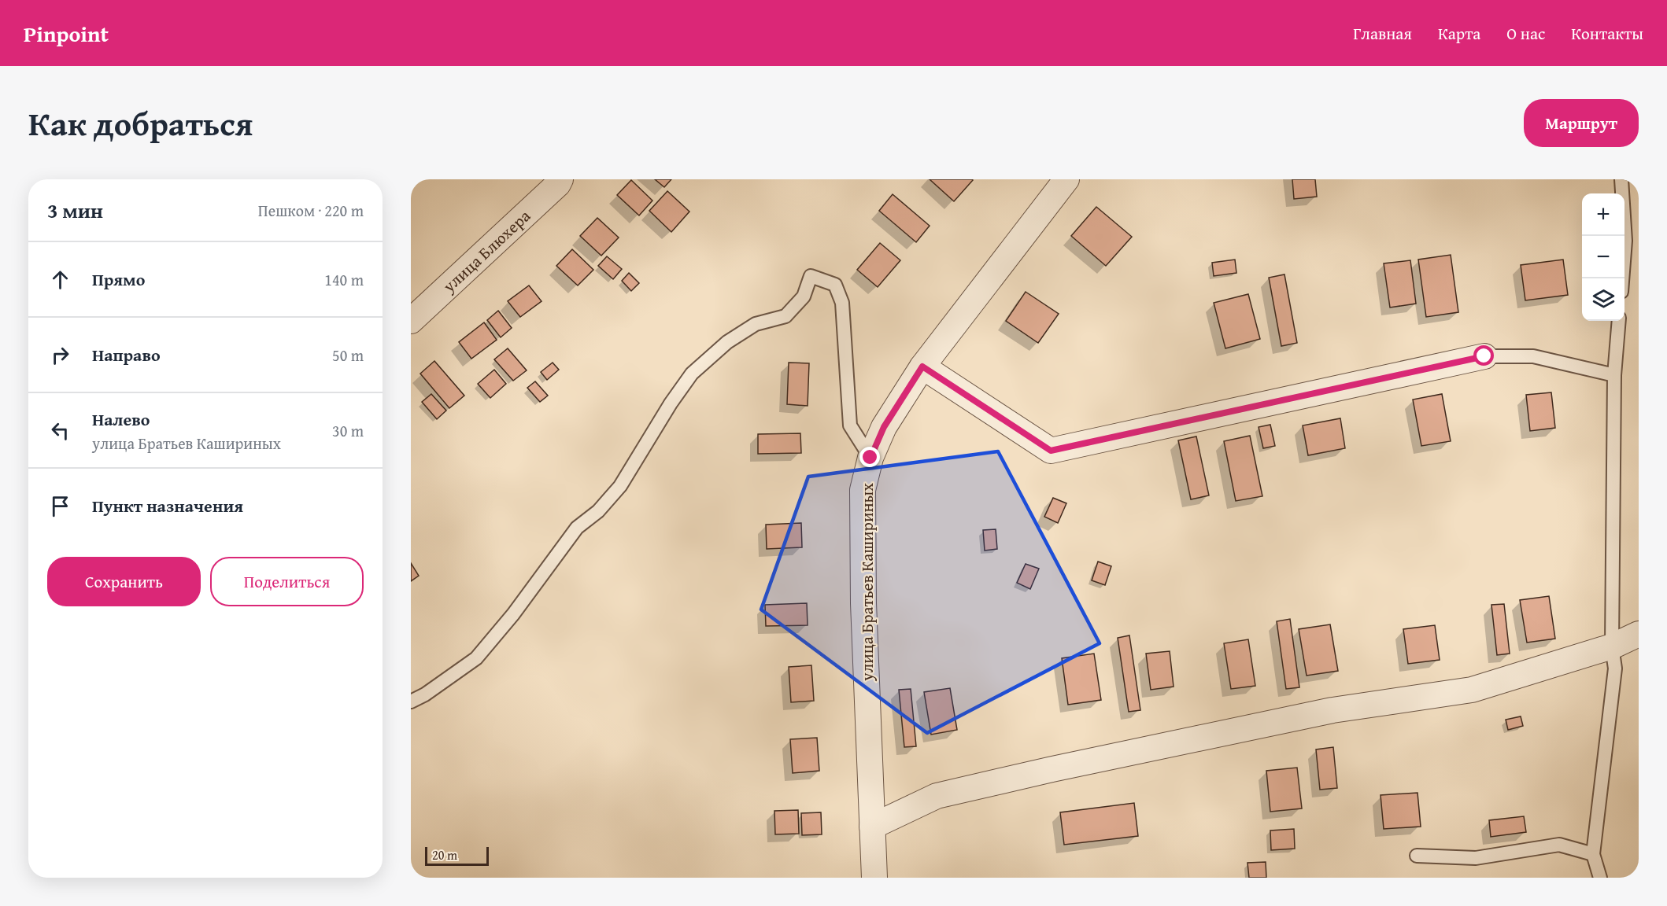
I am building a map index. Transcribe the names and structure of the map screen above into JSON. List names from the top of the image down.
{
  "streets": {
    "street": ["улица Блюхера", "улица Братьев Кашириных"]
  },
  "scale_bar": "20 m",
  "page": {
    "header": "Pinpoint",
    "nav": [
      "Главная",
      "Карта",
      "О нас",
      "Контакты"
    ],
    "title": "Как добраться",
    "buttons": [
      "Маршрут",
      ["Сохранить", "Поделиться"]
    ],
    "heading": ["3 мин", "Пешком · 220 m"],
    "map_buttons": ["+", "−"],
    "list": [
      ["Прямо", "140 m"],
      ["Направо", "50 m"],
      ["Налево", "улица Братьев Кашириных", "30 m"],
      "Пункт назначения"
    ],
    "scale": "20 m"
  }
}
